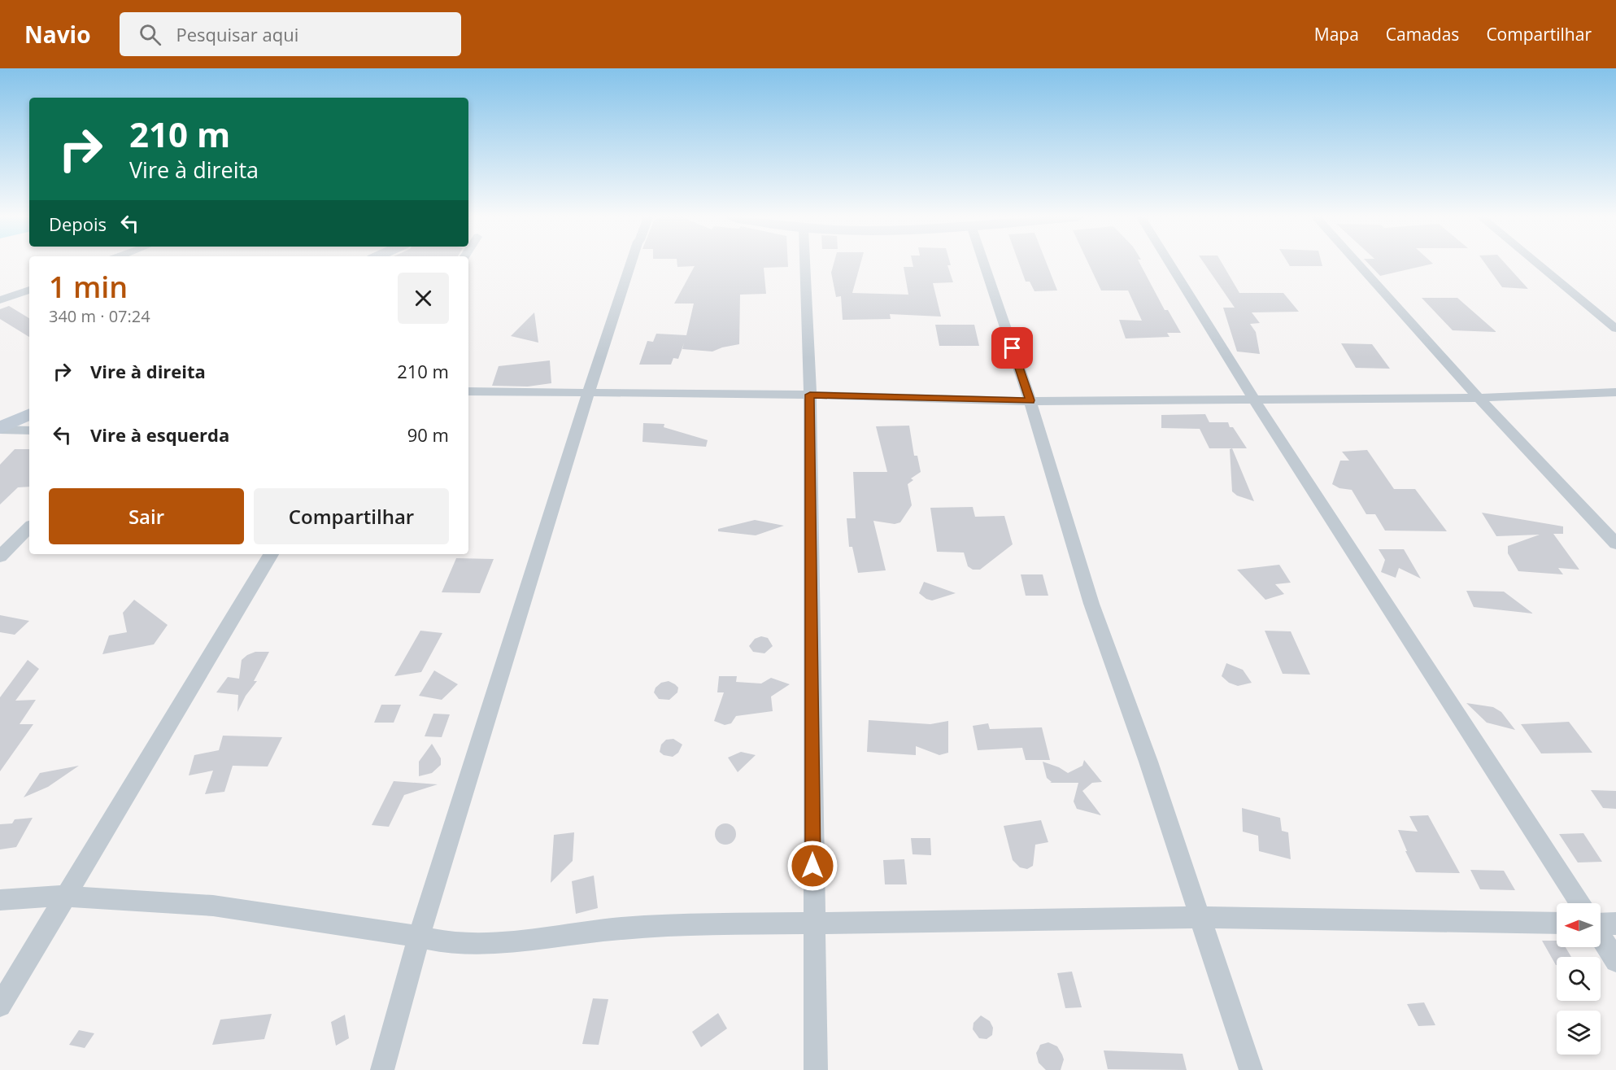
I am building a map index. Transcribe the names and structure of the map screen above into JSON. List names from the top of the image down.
{
  "north": "left",
  "page": {
    "header": "Navio",
    "search": "Pesquisar aqui",
    "nav": ["Mapa", "Camadas", "Compartilhar"],
    "turn": ["210 m", "Vire à direita"],
    "then": "Depois",
    "heading": ["1 min", "340 m · 07:24"],
    "list": [
      {
        "name": "Vire à direita",
        "value": "210 m"
      },
      {
        "name": "Vire à esquerda",
        "value": "90 m"
      }
    ],
    "buttons": ["Sair", "Compartilhar"]
  }
}
